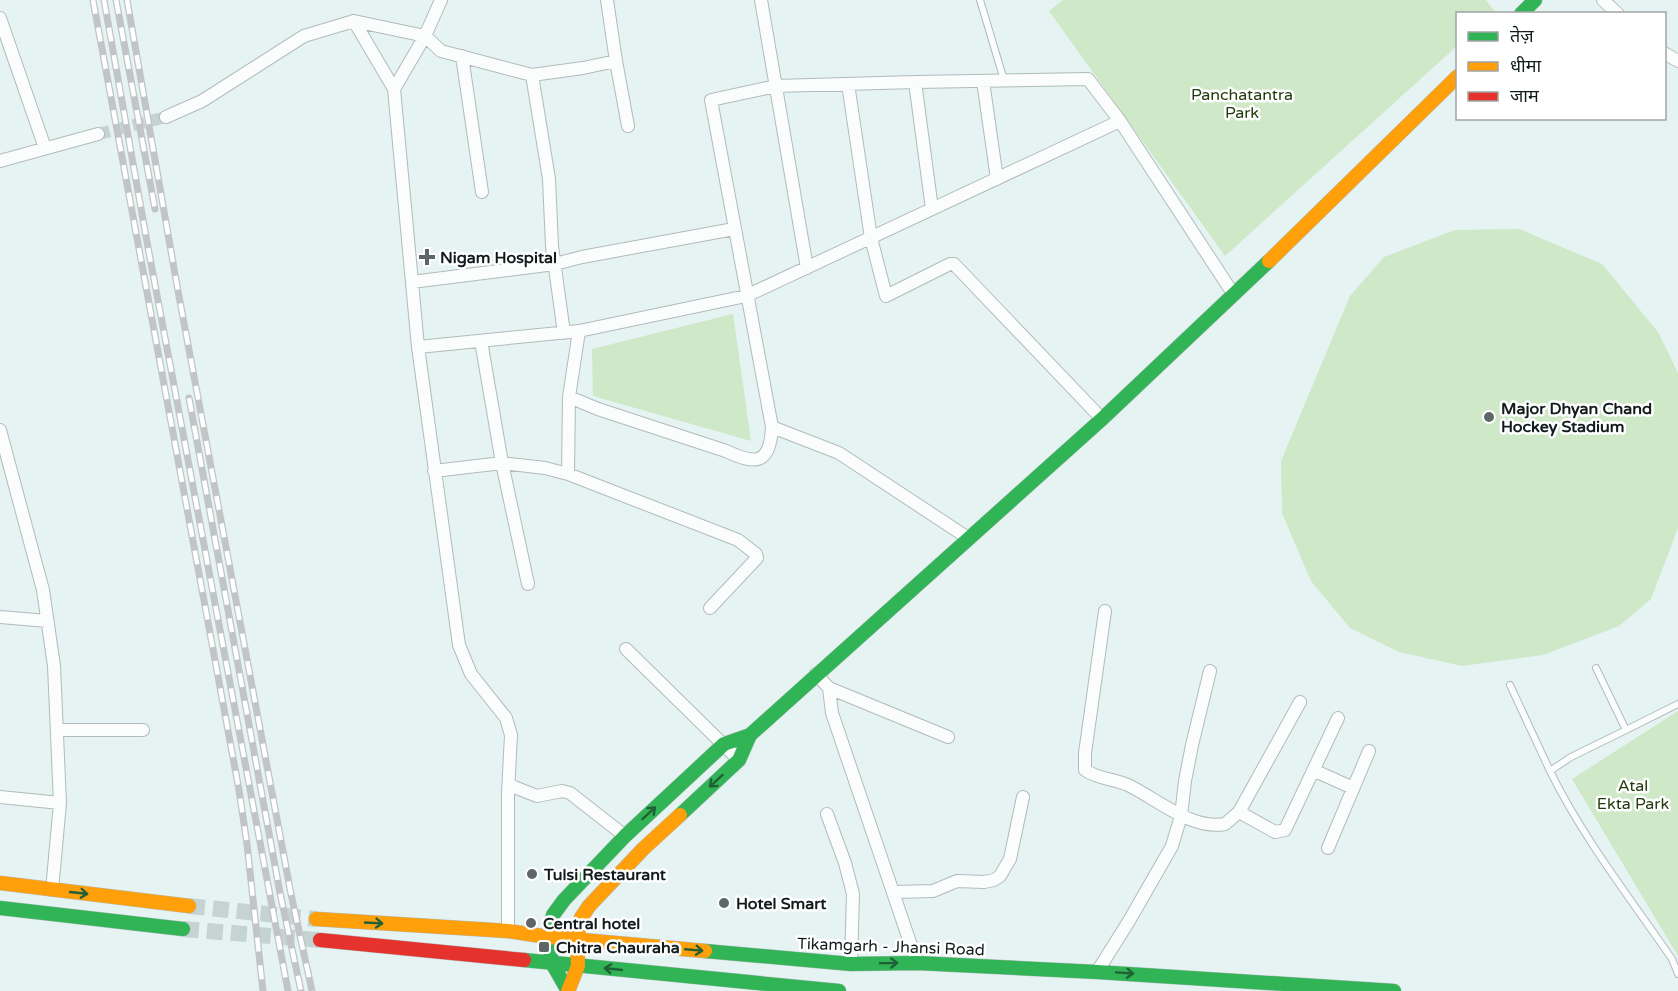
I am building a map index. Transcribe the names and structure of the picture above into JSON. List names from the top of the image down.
{
  "streets": {
    "street": ["Tikamgarh - Jhansi Road"]
  },
  "parks": ["Panchatantra Park", "Atal Ekta Park"],
  "places": {
    "health": ["Nigam Hospital"],
    "other": [
      "Major Dhyan Chand Hockey Stadium",
      "Tulsi Restaurant",
      "Hotel Smart",
      "Central hotel"
    ],
    "transit": ["Chitra Chauraha"]
  },
  "legend": ["तेज़", "धीमा", "जाम"]
}
